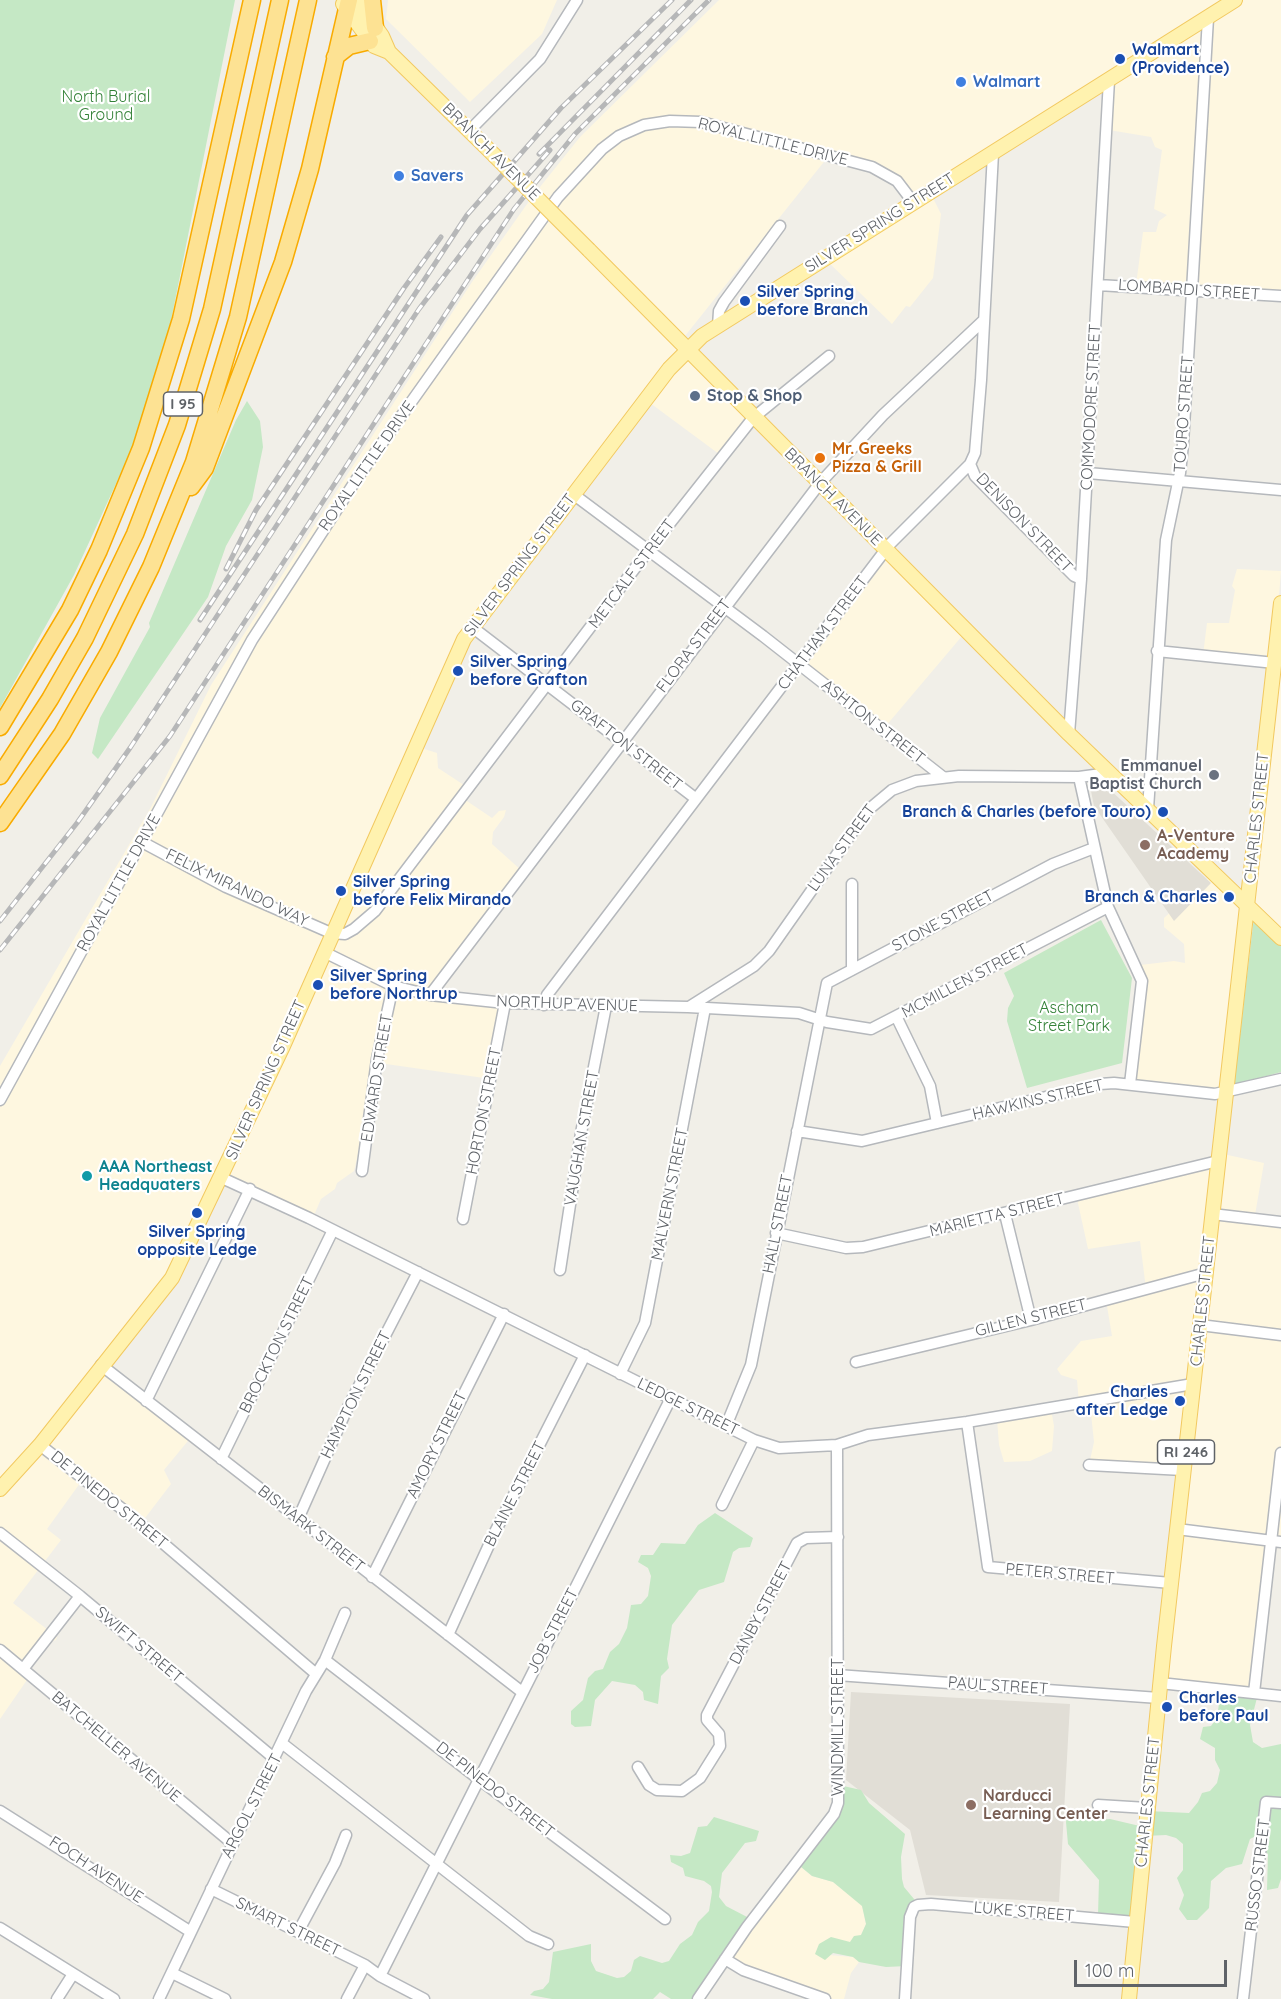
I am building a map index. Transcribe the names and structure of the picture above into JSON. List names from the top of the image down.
{
  "streets": {
    "highway": ["I 95"],
    "main road": [
      "BRANCH AVENUE",
      "SILVER SPRING STREET",
      "CHARLES STREET",
      "RI 246"
    ],
    "street": [
      "ROYAL LITTLE DRIVE",
      "LOMBARDI STREET",
      "COMMODORE STREET",
      "TOURO STREET",
      "DENISON STREET",
      "METCALF STREET",
      "CHATHAM STREET",
      "FLORA STREET",
      "ASHTON STREET",
      "GRAFTON STREET",
      "LUNA STREET",
      "FELIX MIRANDO WAY",
      "STONE STREET",
      "MCMILLEN STREET",
      "NORTHUP AVENUE",
      "EDWARD STREET",
      "HAWKINS STREET",
      "HORTON STREET",
      "VAUGHAN STREET",
      "MALVERN STREET",
      "MARIETTA STREET",
      "HALL STREET",
      "GILLEN STREET",
      "BROCKTON STREET",
      "HAMPTON STREET",
      "LEDGE STREET",
      "AMORY STREET",
      "BLAINE STREET",
      "DE PINEDO STREET",
      "BISMARK STREET",
      "PETER STREET",
      "DANBY STREET",
      "JOB STREET",
      "SWIFT STREET",
      "PAUL STREET",
      "WINDMILL STREET",
      "BATCHELLER AVENUE",
      "ARGOL STREET",
      "FOCH AVENUE",
      "RUSSO STREET",
      "LUKE STREET",
      "SMART STREET"
    ]
  },
  "crossings": [
    ["ROYAL LITTLE DRIVE", "SILVER SPRING STREET"],
    ["ROYAL LITTLE DRIVE", "FELIX MIRANDO WAY"],
    ["BRANCH AVENUE", "SILVER SPRING STREET"],
    ["BRANCH AVENUE", "COMMODORE STREET"],
    ["BRANCH AVENUE", "TOURO STREET"],
    ["BRANCH AVENUE", "METCALF STREET"],
    ["BRANCH AVENUE", "CHATHAM STREET"],
    ["BRANCH AVENUE", "FLORA STREET"],
    ["BRANCH AVENUE", "CHARLES STREET"],
    ["BRANCH AVENUE", "LUNA STREET"],
    ["SILVER SPRING STREET", "COMMODORE STREET"],
    ["SILVER SPRING STREET", "TOURO STREET"],
    ["SILVER SPRING STREET", "METCALF STREET"],
    ["SILVER SPRING STREET", "ASHTON STREET"],
    ["SILVER SPRING STREET", "GRAFTON STREET"],
    ["SILVER SPRING STREET", "FELIX MIRANDO WAY"],
    ["SILVER SPRING STREET", "NORTHUP AVENUE"],
    ["SILVER SPRING STREET", "LEDGE STREET"],
    ["SILVER SPRING STREET", "DE PINEDO STREET"],
    ["SILVER SPRING STREET", "BISMARK STREET"],
    ["LOMBARDI STREET", "COMMODORE STREET"],
    ["LOMBARDI STREET", "TOURO STREET"],
    ["COMMODORE STREET", "DENISON STREET"],
    ["DENISON STREET", "CHATHAM STREET"],
    ["METCALF STREET", "ASHTON STREET"],
    ["METCALF STREET", "GRAFTON STREET"],
    ["METCALF STREET", "FELIX MIRANDO WAY"],
    ["CHATHAM STREET", "ASHTON STREET"],
    ["CHATHAM STREET", "GRAFTON STREET"],
    ["CHATHAM STREET", "NORTHUP AVENUE"],
    ["FLORA STREET", "ASHTON STREET"],
    ["FLORA STREET", "GRAFTON STREET"],
    ["FLORA STREET", "NORTHUP AVENUE"],
    ["ASHTON STREET", "LUNA STREET"],
    ["CHARLES STREET", "HAWKINS STREET"],
    ["CHARLES STREET", "MARIETTA STREET"],
    ["CHARLES STREET", "GILLEN STREET"],
    ["CHARLES STREET", "LEDGE STREET"],
    ["CHARLES STREET", "PETER STREET"],
    ["CHARLES STREET", "PAUL STREET"],
    ["CHARLES STREET", "LUKE STREET"],
    ["LUNA STREET", "NORTHUP AVENUE"],
    ["STONE STREET", "MCMILLEN STREET"],
    ["STONE STREET", "NORTHUP AVENUE"],
    ["STONE STREET", "HALL STREET"],
    ["MCMILLEN STREET", "NORTHUP AVENUE"],
    ["MCMILLEN STREET", "HALL STREET"],
    ["NORTHUP AVENUE", "EDWARD STREET"],
    ["NORTHUP AVENUE", "HORTON STREET"],
    ["NORTHUP AVENUE", "VAUGHAN STREET"],
    ["NORTHUP AVENUE", "MALVERN STREET"],
    ["NORTHUP AVENUE", "HALL STREET"],
    ["HAWKINS STREET", "HALL STREET"],
    ["MALVERN STREET", "LEDGE STREET"],
    ["MARIETTA STREET", "HALL STREET"],
    ["HALL STREET", "LEDGE STREET"],
    ["BROCKTON STREET", "LEDGE STREET"],
    ["BROCKTON STREET", "BISMARK STREET"],
    ["HAMPTON STREET", "LEDGE STREET"],
    ["HAMPTON STREET", "BISMARK STREET"],
    ["LEDGE STREET", "AMORY STREET"],
    ["LEDGE STREET", "BLAINE STREET"],
    ["LEDGE STREET", "PETER STREET"],
    ["LEDGE STREET", "JOB STREET"],
    ["LEDGE STREET", "WINDMILL STREET"],
    ["AMORY STREET", "BISMARK STREET"],
    ["BLAINE STREET", "BISMARK STREET"],
    ["DE PINEDO STREET", "JOB STREET"],
    ["DE PINEDO STREET", "ARGOL STREET"],
    ["BISMARK STREET", "JOB STREET"],
    ["DANBY STREET", "WINDMILL STREET"],
    ["JOB STREET", "SMART STREET"],
    ["SWIFT STREET", "ARGOL STREET"],
    ["PAUL STREET", "WINDMILL STREET"],
    ["BATCHELLER AVENUE", "ARGOL STREET"],
    ["ARGOL STREET", "FOCH AVENUE"],
    ["ARGOL STREET", "SMART STREET"]
  ],
  "parks": ["North Burial Ground", "Ascham Street Park"],
  "places": [
    "Walmart (Providence)",
    "Walmart",
    "Savers",
    "Silver Spring before Branch",
    "Stop & Shop",
    "Mr. Greeks Pizza & Grill",
    "Silver Spring before Grafton",
    "Emmanuel Baptist Church",
    "Branch & Charles (before Touro)",
    "A-Venture Academy",
    "Silver Spring before Felix Mirando",
    "Branch & Charles",
    "Silver Spring before Northrup",
    "AAA Northeast Headquaters",
    "Silver Spring opposite Ledge",
    "Charles after Ledge",
    "Charles before Paul",
    "Narducci Learning Center"
  ],
  "scale_bar": "100 m"
}
